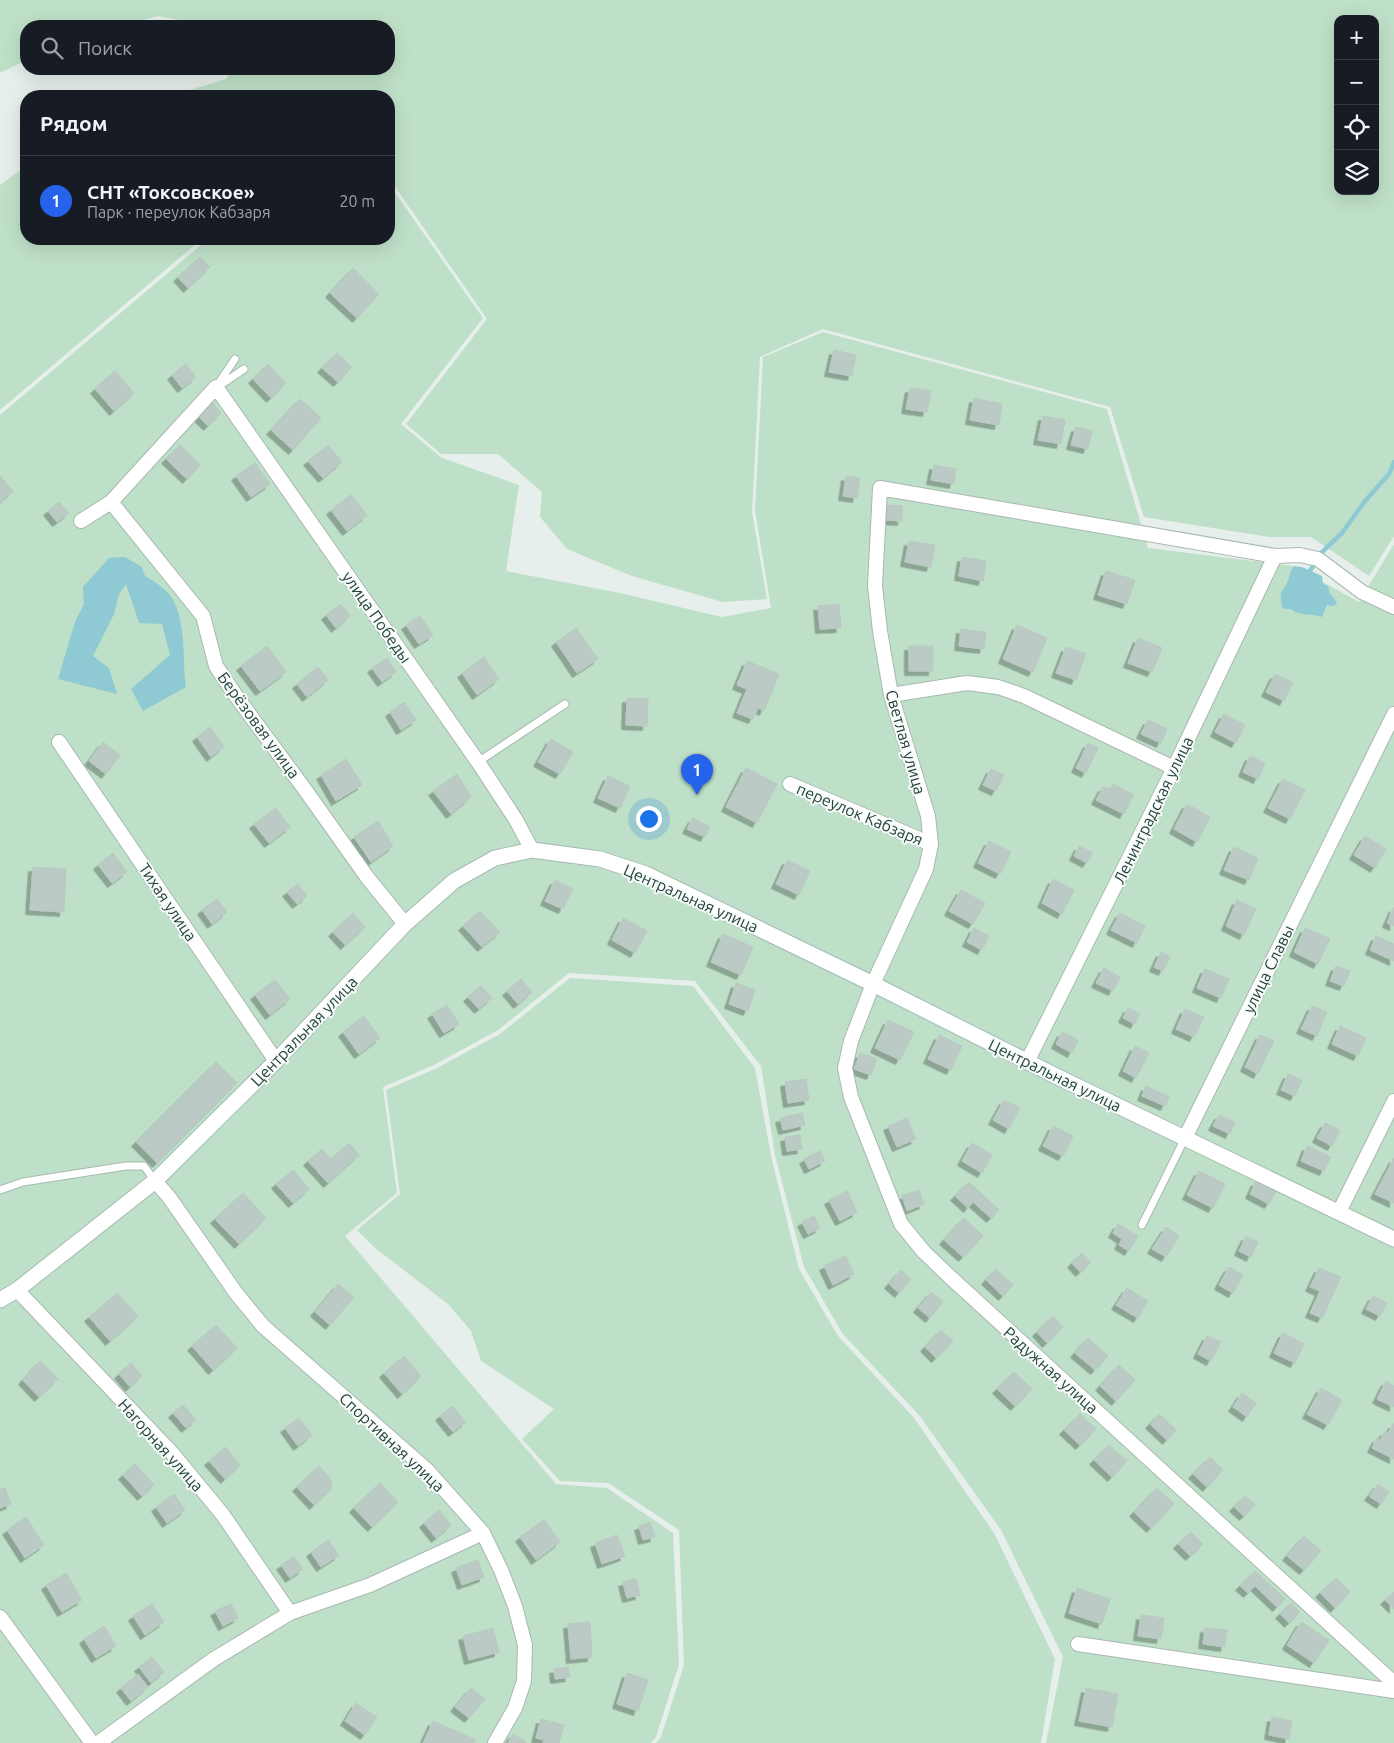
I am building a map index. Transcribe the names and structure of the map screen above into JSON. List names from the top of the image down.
{
  "streets": {
    "street": [
      "улица Победы",
      "Берёзовая улица",
      "Светлая улица",
      "Ленинградская улица",
      "переулок Кабзаря",
      "Центральная улица",
      "Тихая улица",
      "улица Славы",
      "Радужная улица",
      "Спортивная улица",
      "Нагорная улица"
    ]
  },
  "crossings": [
    ["улица Победы", "Центральная улица"],
    ["Берёзовая улица", "Центральная улица"],
    ["Светлая улица", "Ленинградская улица"],
    ["Светлая улица", "переулок Кабзаря"],
    ["Светлая улица", "Центральная улица"],
    ["Светлая улица", "Радужная улица"],
    ["Ленинградская улица", "Центральная улица"],
    ["Центральная улица", "Тихая улица"],
    ["Центральная улица", "улица Славы"],
    ["Центральная улица", "Радужная улица"],
    ["Центральная улица", "Спортивная улица"],
    ["Центральная улица", "Нагорная улица"]
  ],
  "page": {
    "map_buttons": ["+", "−"],
    "search": "Поиск",
    "heading": "Рядом",
    "list": [
      {
        "mark": "1",
        "name": "СНТ «Токсовское»",
        "note": "Парк · переулок Кабзаря",
        "value": "20 m"
      }
    ],
    "pins": "1"
  }
}
